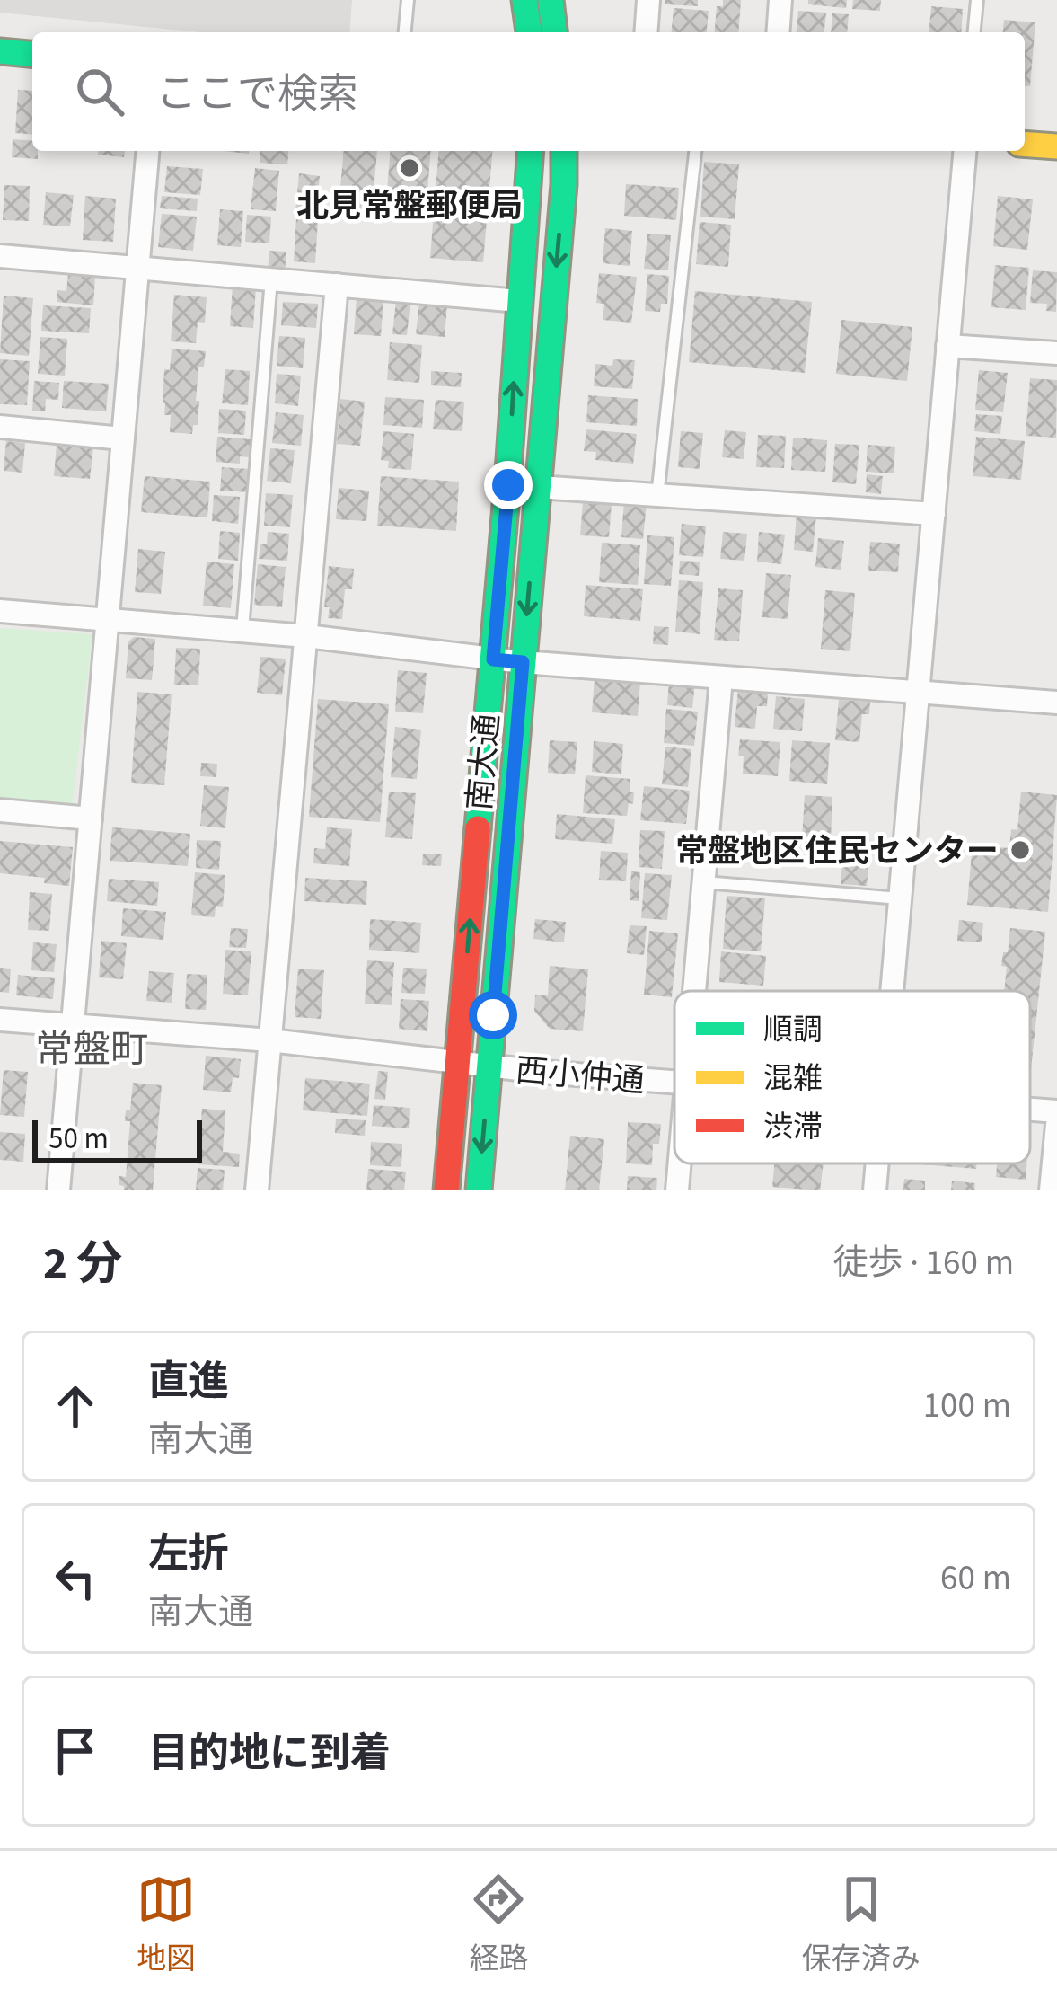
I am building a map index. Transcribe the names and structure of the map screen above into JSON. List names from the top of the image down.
{
  "streets": {
    "street": ["南大通", "西小仲通"]
  },
  "crossings": [
    ["南大通", "西小仲通"]
  ],
  "districts": ["常盤町"],
  "places": ["北見常盤郵便局", "常盤地区住民センター"],
  "legend": ["順調", "混雑", "渋滞"],
  "scale_bar": "50 m",
  "page": {
    "search": "ここで検索",
    "scale": "50 m",
    "heading": ["2 分", "徒歩 · 160 m"],
    "list": [
      ["直進", "南大通", "100 m"],
      ["左折", "南大通", "60 m"],
      "目的地に到着"
    ],
    "nav": ["地図", "経路", "保存済み"]
  }
}
